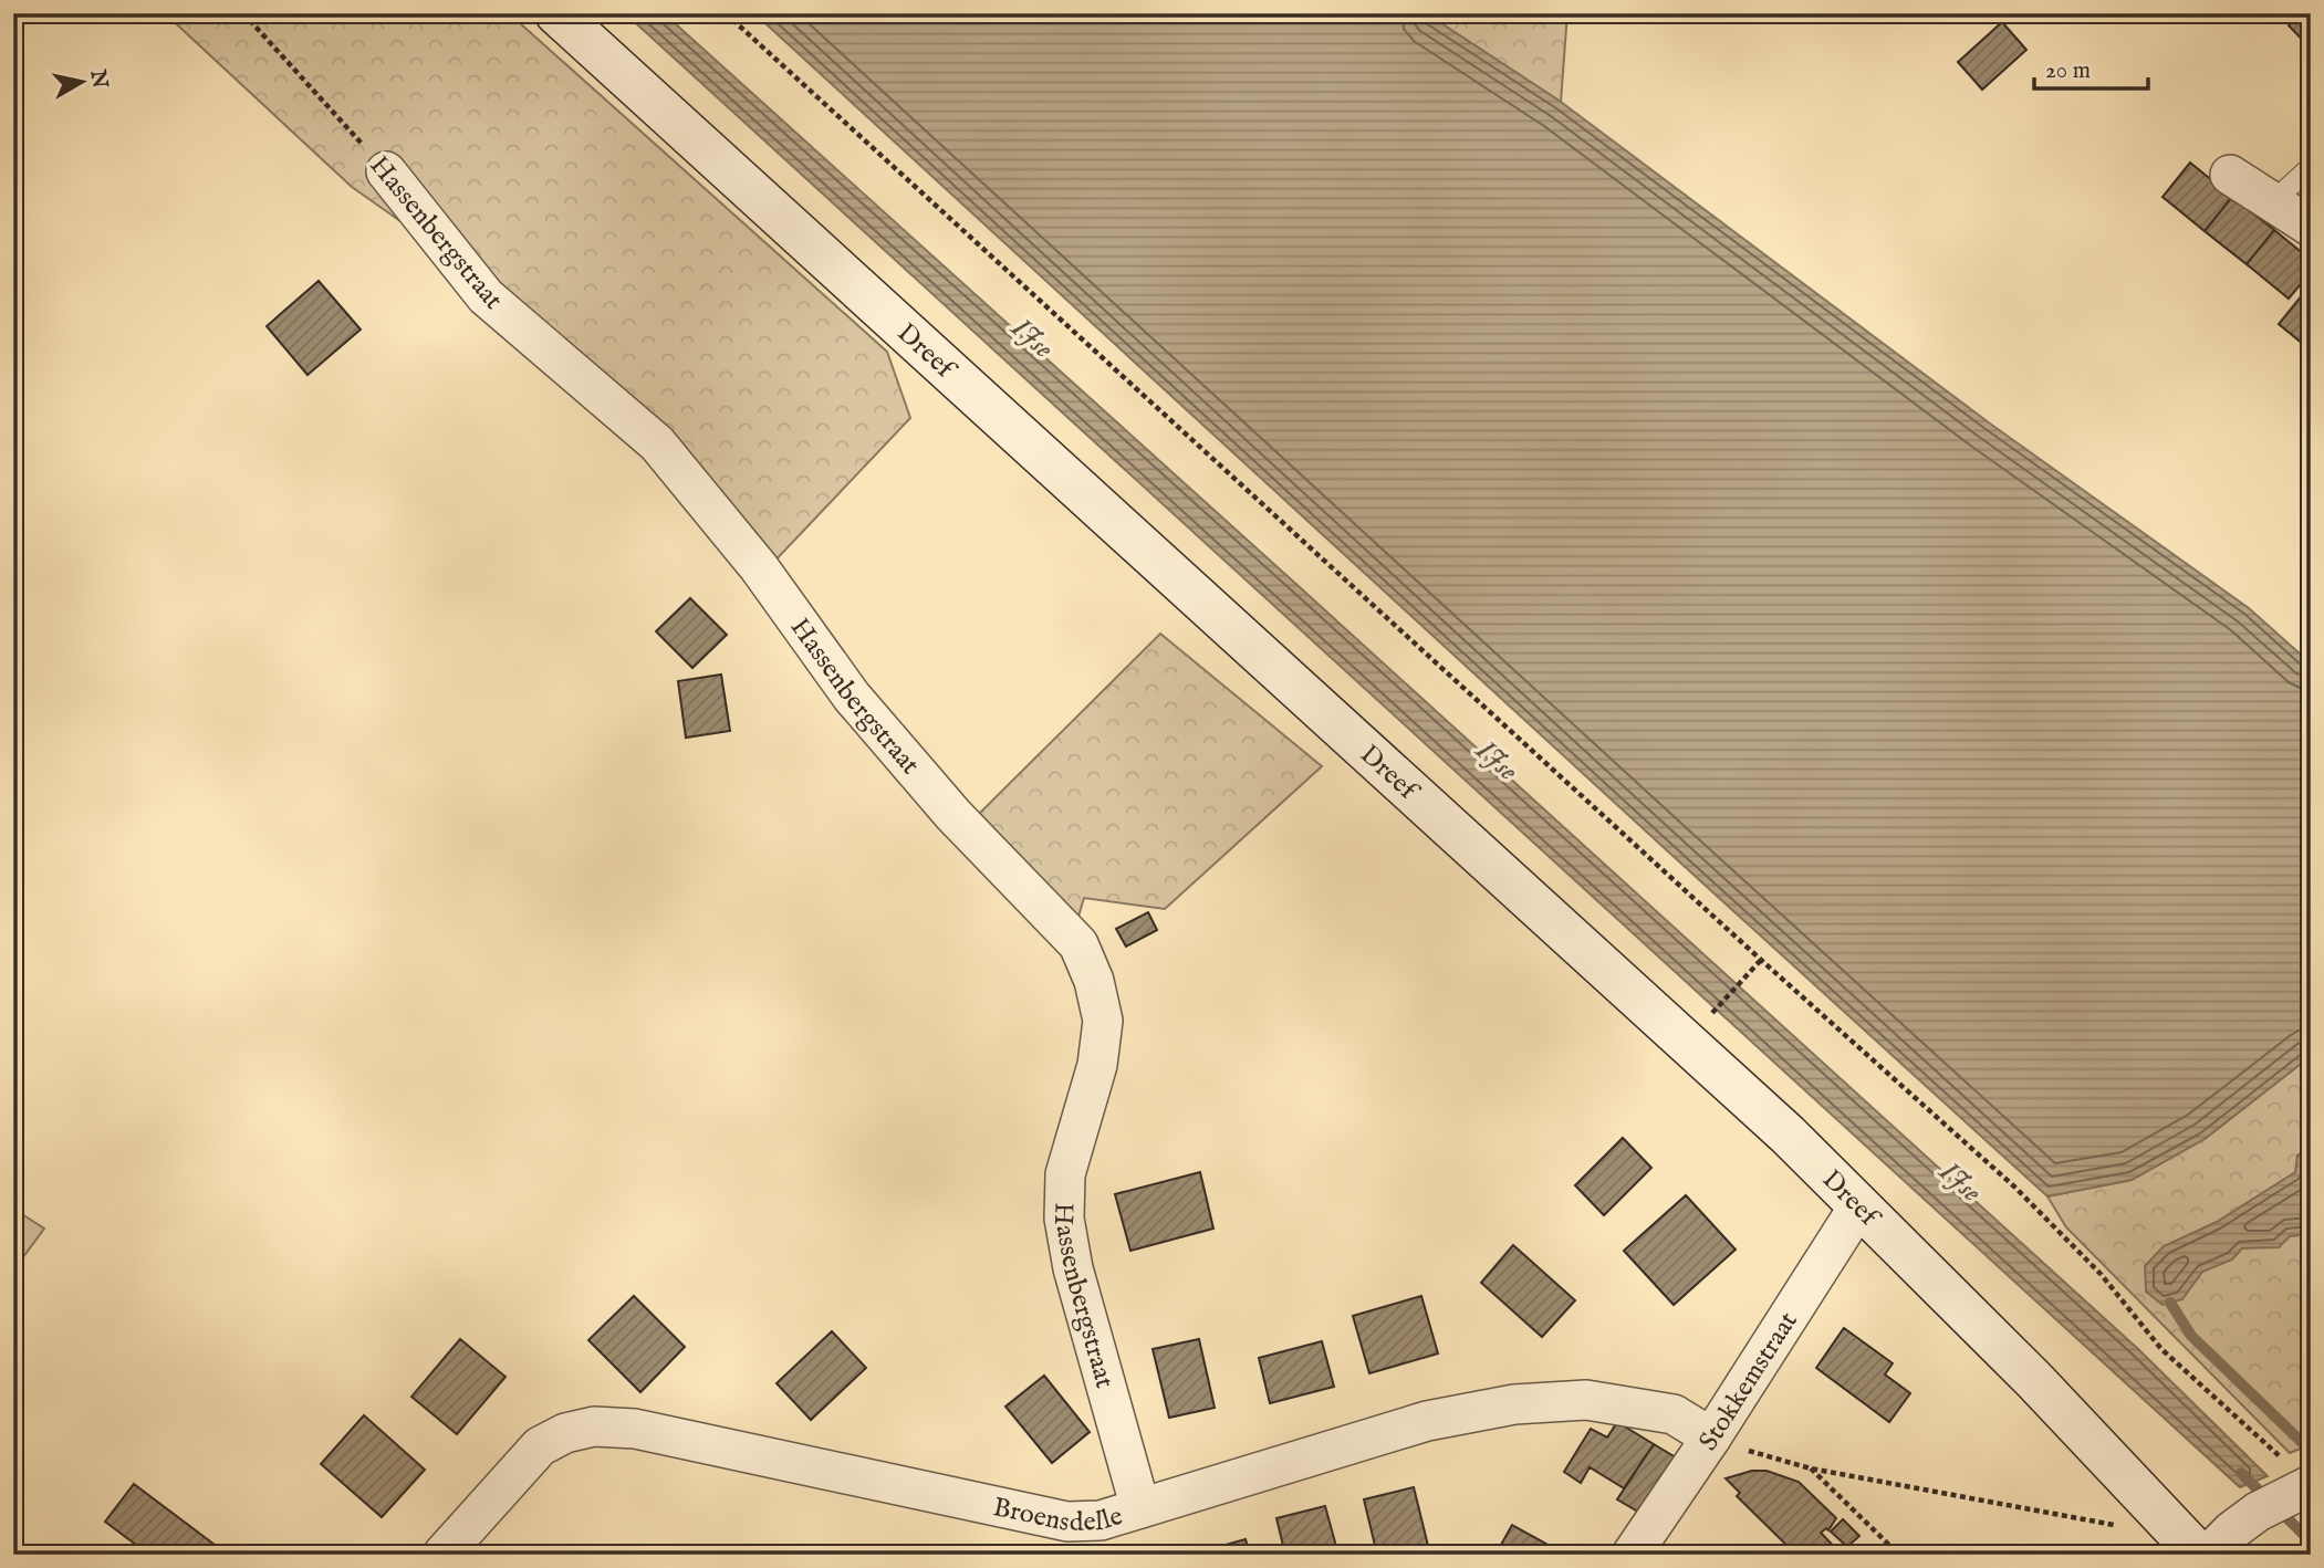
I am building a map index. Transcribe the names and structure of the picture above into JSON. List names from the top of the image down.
{
  "streets": {
    "main road": ["Dreef"],
    "street": ["Hassenbergstraat", "Stokkemstraat", "Broensdelle"]
  },
  "crossings": [
    ["Hassenbergstraat", "Broensdelle"],
    ["Dreef", "Stokkemstraat"],
    ["Stokkemstraat", "Broensdelle"]
  ],
  "water": ["IJse"],
  "scale_bar": "20 m",
  "north": "right"
}
